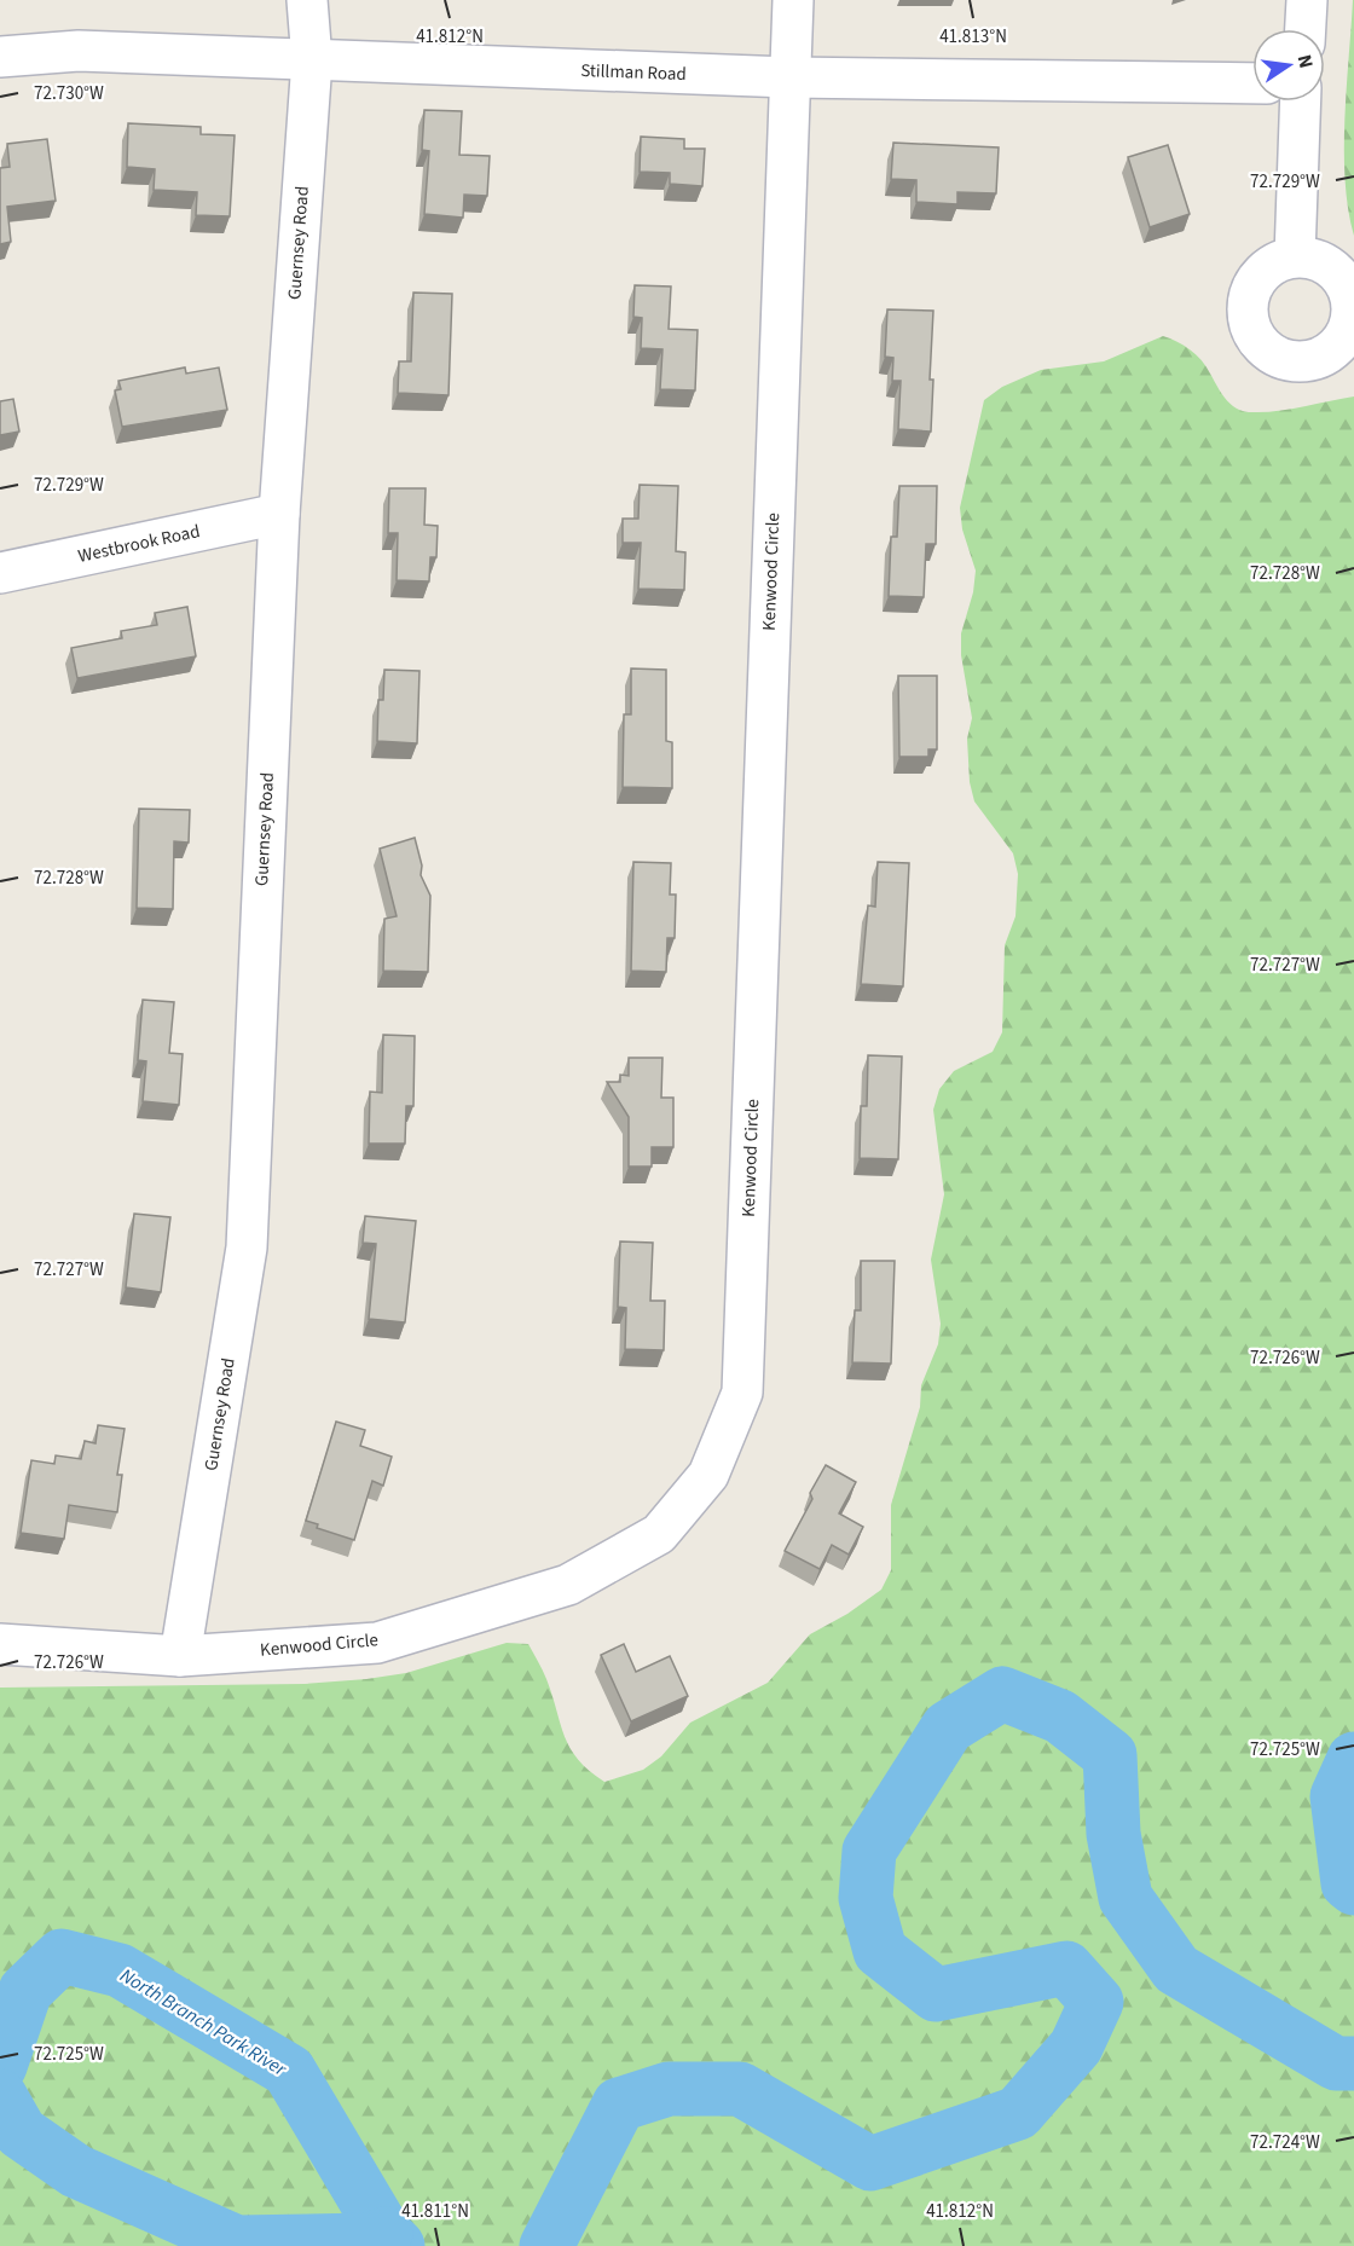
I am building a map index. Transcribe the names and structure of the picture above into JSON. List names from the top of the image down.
{
  "streets": {
    "street": [
      "Stillman Road",
      "Guernsey Road",
      "Westbrook Road",
      "Kenwood Circle"
    ]
  },
  "crossings": [
    ["Stillman Road", "Guernsey Road"],
    ["Stillman Road", "Kenwood Circle"],
    ["Guernsey Road", "Westbrook Road"],
    ["Guernsey Road", "Kenwood Circle"]
  ],
  "water": ["North Branch Park River"],
  "north": "right",
  "coordinates": [
    "41.812°N",
    "41.813°N",
    "72.730°W",
    "72.729°W",
    "72.728°W",
    "72.727°W",
    "72.726°W",
    "72.725°W",
    "72.724°W",
    "41.811°N"
  ]
}
